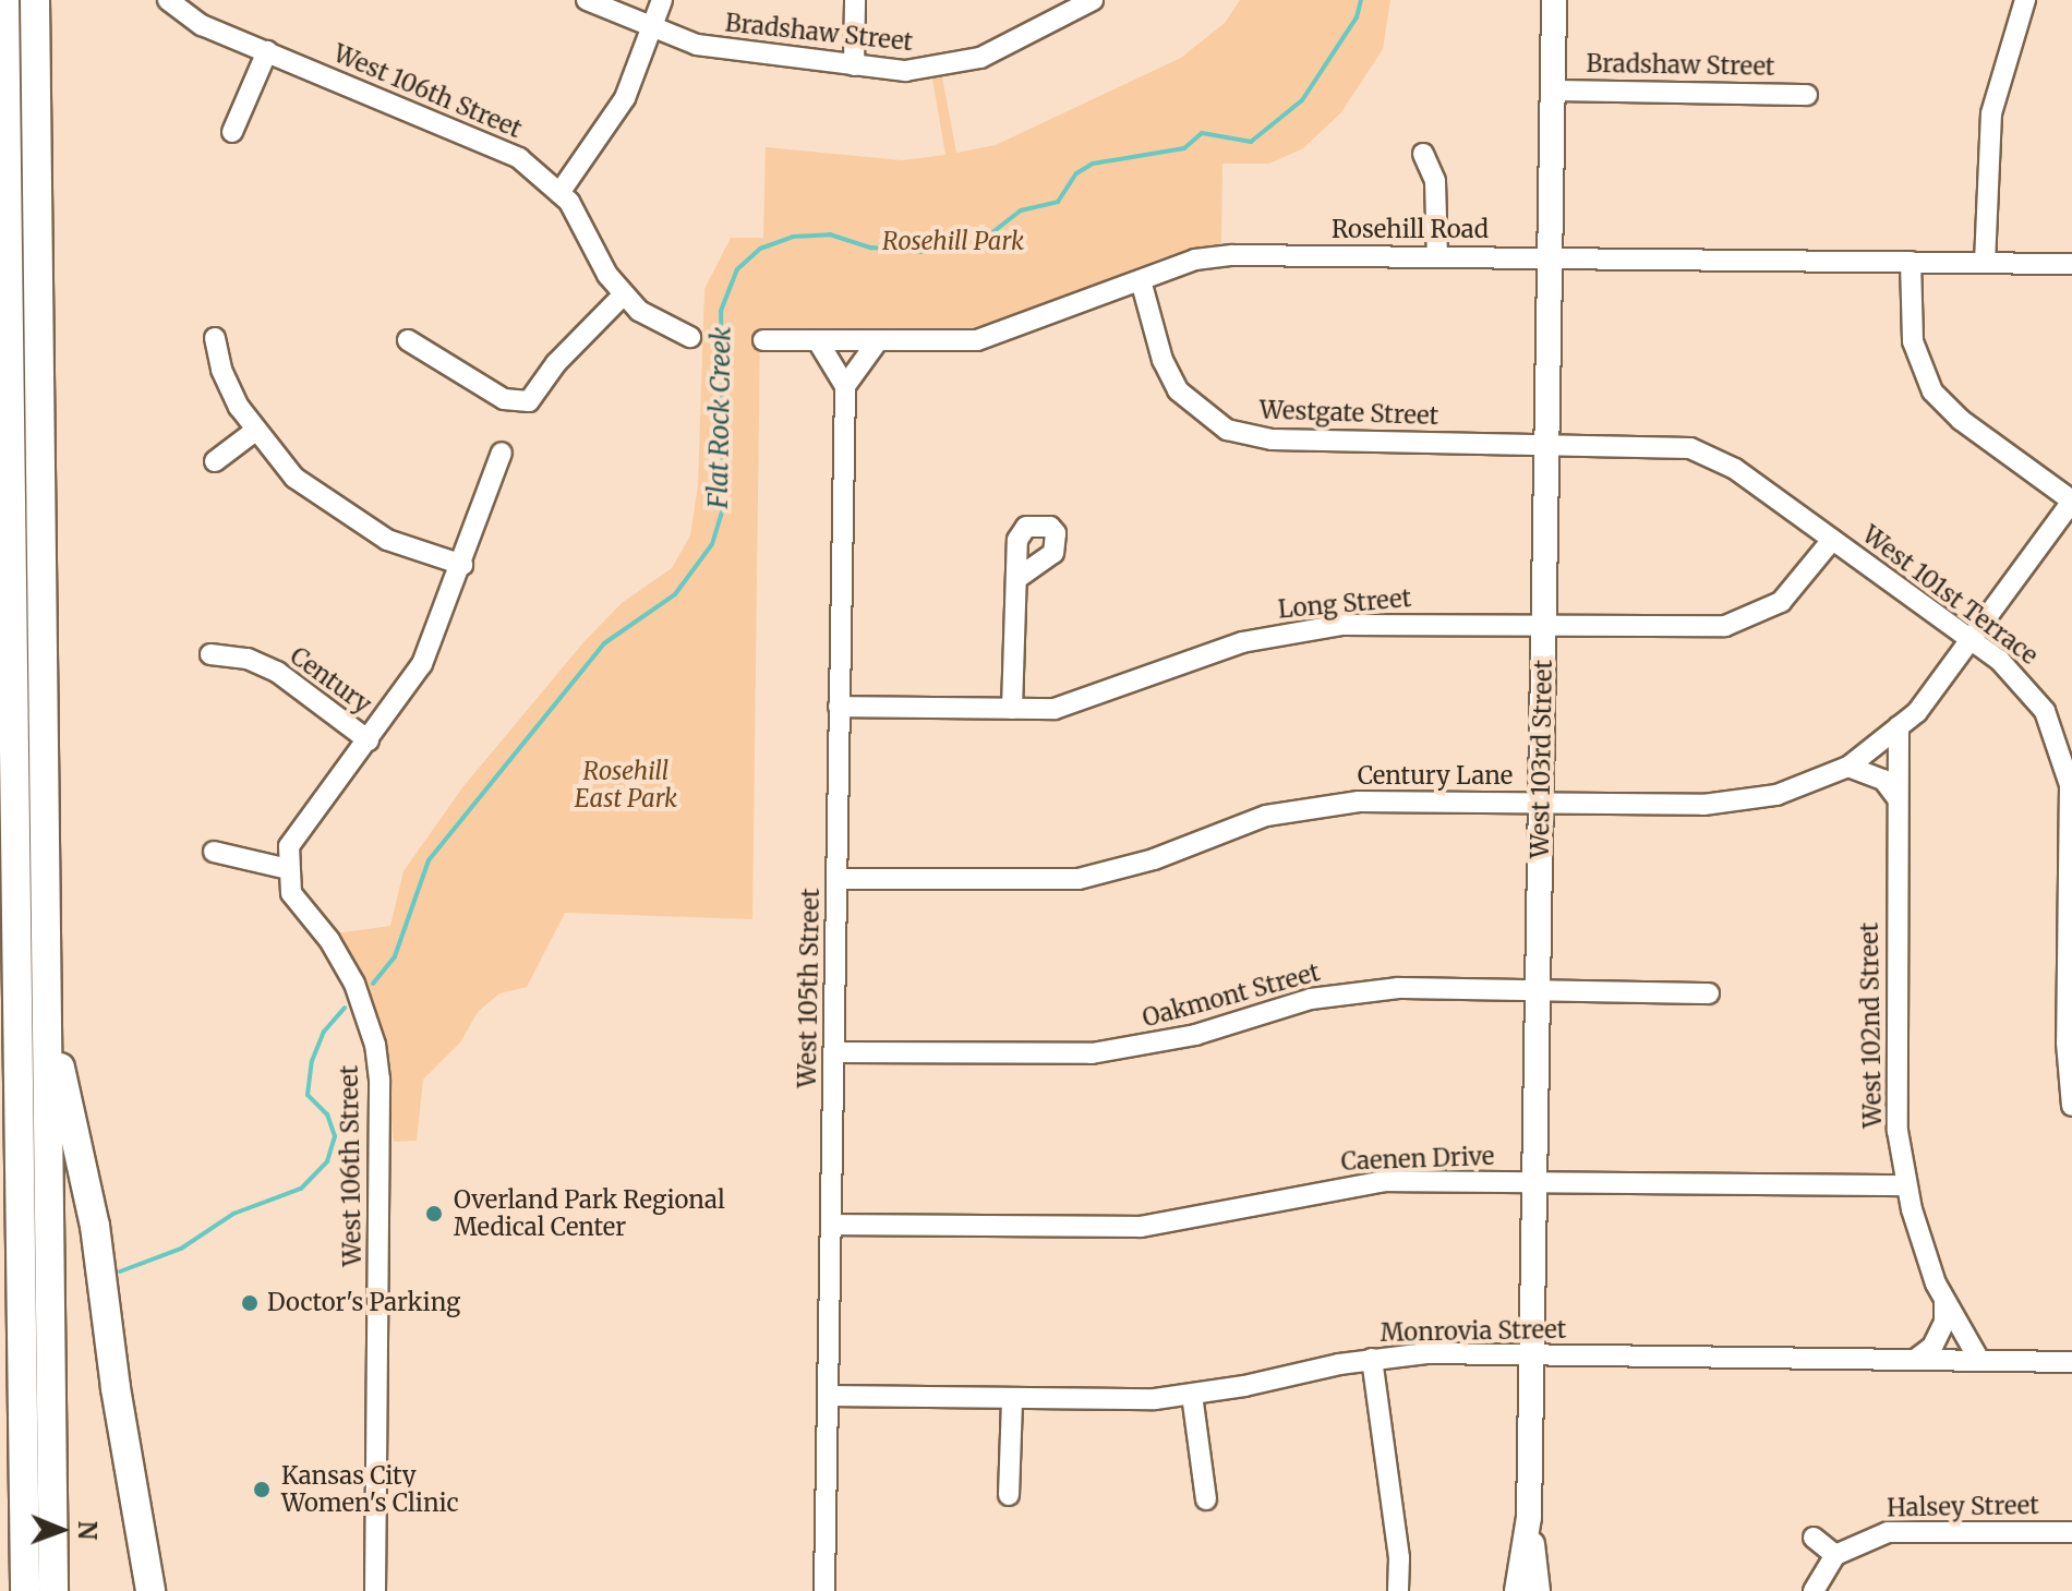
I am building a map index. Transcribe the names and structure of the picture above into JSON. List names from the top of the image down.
{
  "streets": {
    "main road": ["West 103rd Street"],
    "street": [
      "Bradshaw Street",
      "West 106th Street",
      "Rosehill Road",
      "Westgate Street",
      "West 101st Terrace",
      "Long Street",
      "Century",
      "Century Lane",
      "West 105th Street",
      "Oakmont Street",
      "West 102nd Street",
      "Caenen Drive",
      "Monrovia Street",
      "Halsey Street"
    ]
  },
  "crossings": [
    ["Bradshaw Street", "West 103rd Street"],
    ["Rosehill Road", "Westgate Street"],
    ["Rosehill Road", "West 103rd Street"],
    ["Westgate Street", "West 101st Terrace"],
    ["Westgate Street", "West 103rd Street"],
    ["West 101st Terrace", "Long Street"],
    ["West 101st Terrace", "West 103rd Street"],
    ["West 101st Terrace", "Century Lane"],
    ["Long Street", "West 103rd Street"],
    ["Long Street", "West 105th Street"],
    ["West 103rd Street", "Century Lane"],
    ["West 103rd Street", "Oakmont Street"],
    ["West 103rd Street", "Caenen Drive"],
    ["West 103rd Street", "Monrovia Street"],
    ["Century Lane", "West 105th Street"],
    ["Century Lane", "West 102nd Street"],
    ["West 105th Street", "Oakmont Street"],
    ["West 105th Street", "Caenen Drive"],
    ["West 105th Street", "Monrovia Street"],
    ["West 102nd Street", "Caenen Drive"],
    ["West 102nd Street", "Monrovia Street"]
  ],
  "water": ["Flat Rock Creek"],
  "parks": ["Rosehill Park", "Rosehill East Park"],
  "places": ["Overland Park Regional Medical Center", "Doctor's Parking", "Kansas City Women's Clinic"],
  "north": "right"
}
